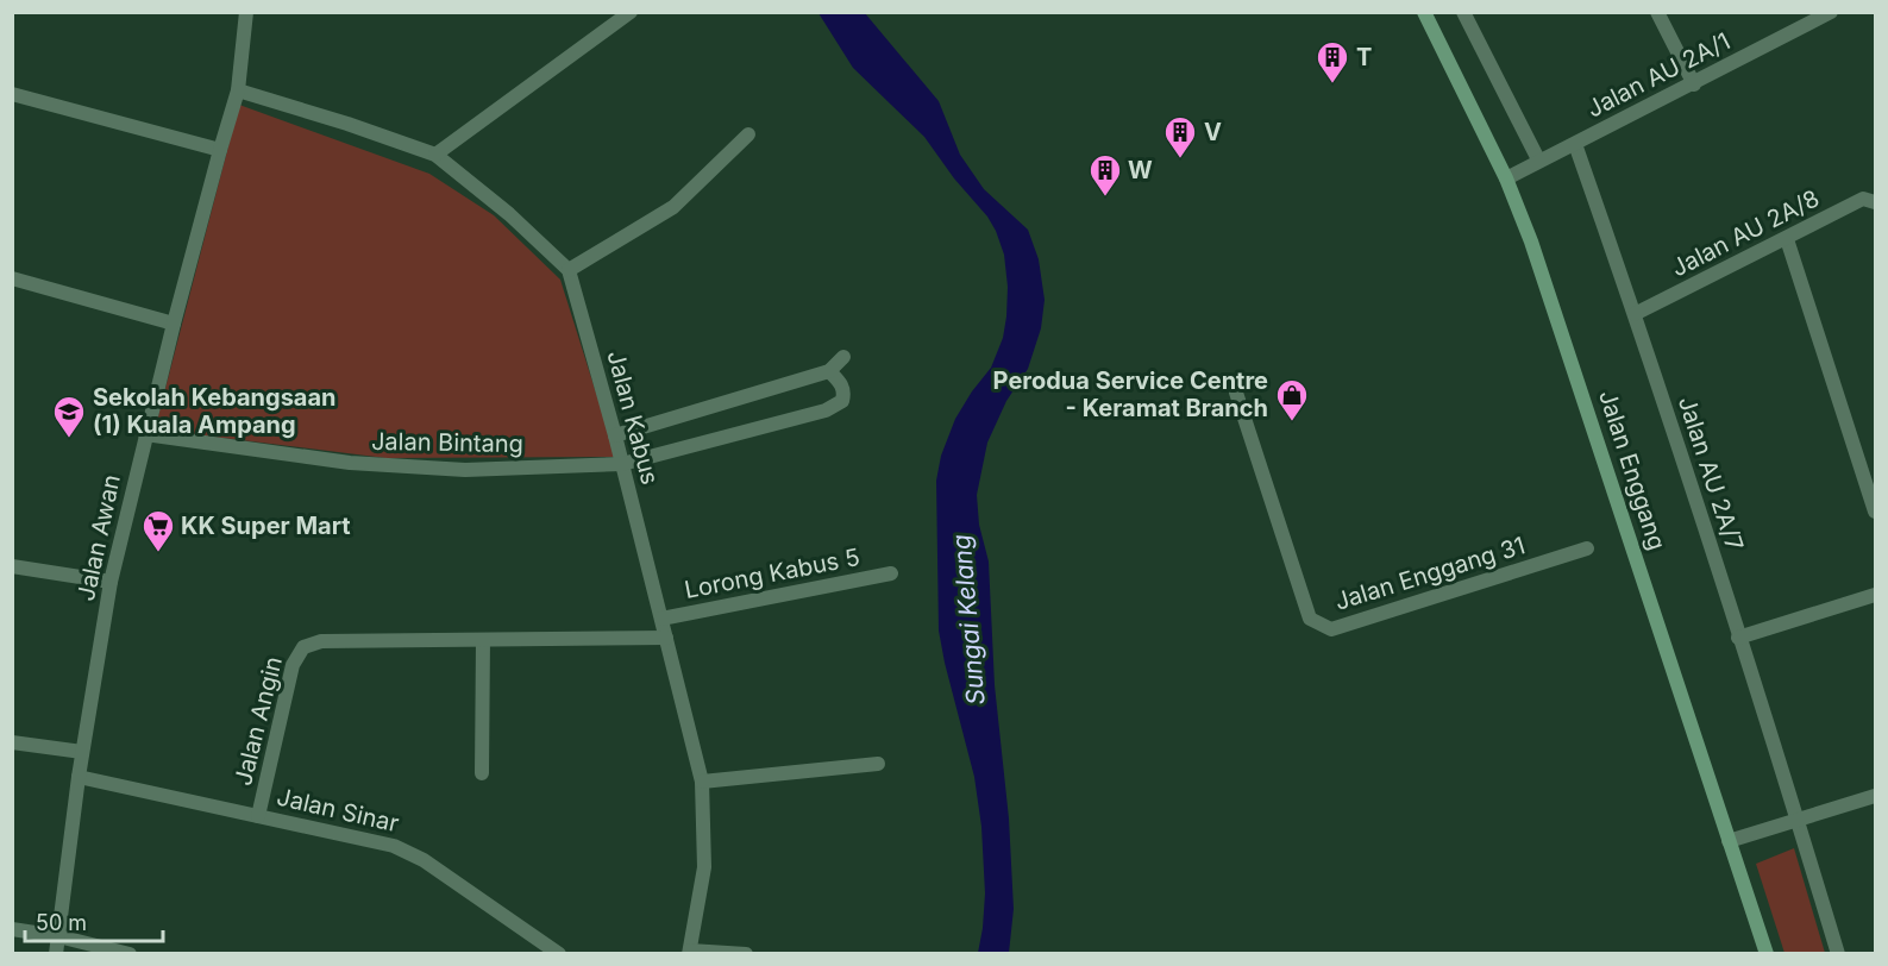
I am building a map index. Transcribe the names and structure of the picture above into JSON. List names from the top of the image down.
{
  "streets": {
    "main road": ["Jalan Enggang"],
    "street": [
      "Jalan AU 2A/1",
      "Jalan AU 2A/8",
      "Jalan Kabus",
      "Jalan Bintang",
      "Jalan AU 2A/7",
      "Jalan Awan",
      "Lorong Kabus 5",
      "Jalan Enggang 31",
      "Jalan Angin",
      "Jalan Sinar"
    ]
  },
  "crossings": [
    ["Jalan AU 2A/1", "Jalan Enggang"],
    ["Jalan AU 2A/1", "Jalan AU 2A/7"],
    ["Jalan AU 2A/8", "Jalan AU 2A/7"],
    ["Jalan Kabus", "Jalan Bintang"],
    ["Jalan Kabus", "Lorong Kabus 5"],
    ["Jalan Kabus", "Jalan Angin"],
    ["Jalan Bintang", "Jalan Awan"],
    ["Jalan Awan", "Jalan Sinar"],
    ["Jalan Angin", "Jalan Sinar"]
  ],
  "water": ["Sungai Kelang"],
  "places": {
    "building": ["T", "V", "W"],
    "shop": ["Perodua Service Centre - Keramat Branch"],
    "school or university": ["Sekolah Kebangsaan (1) Kuala Ampang"],
    "supermarket": ["KK Super Mart"]
  },
  "scale_bar": "50 m"
}
